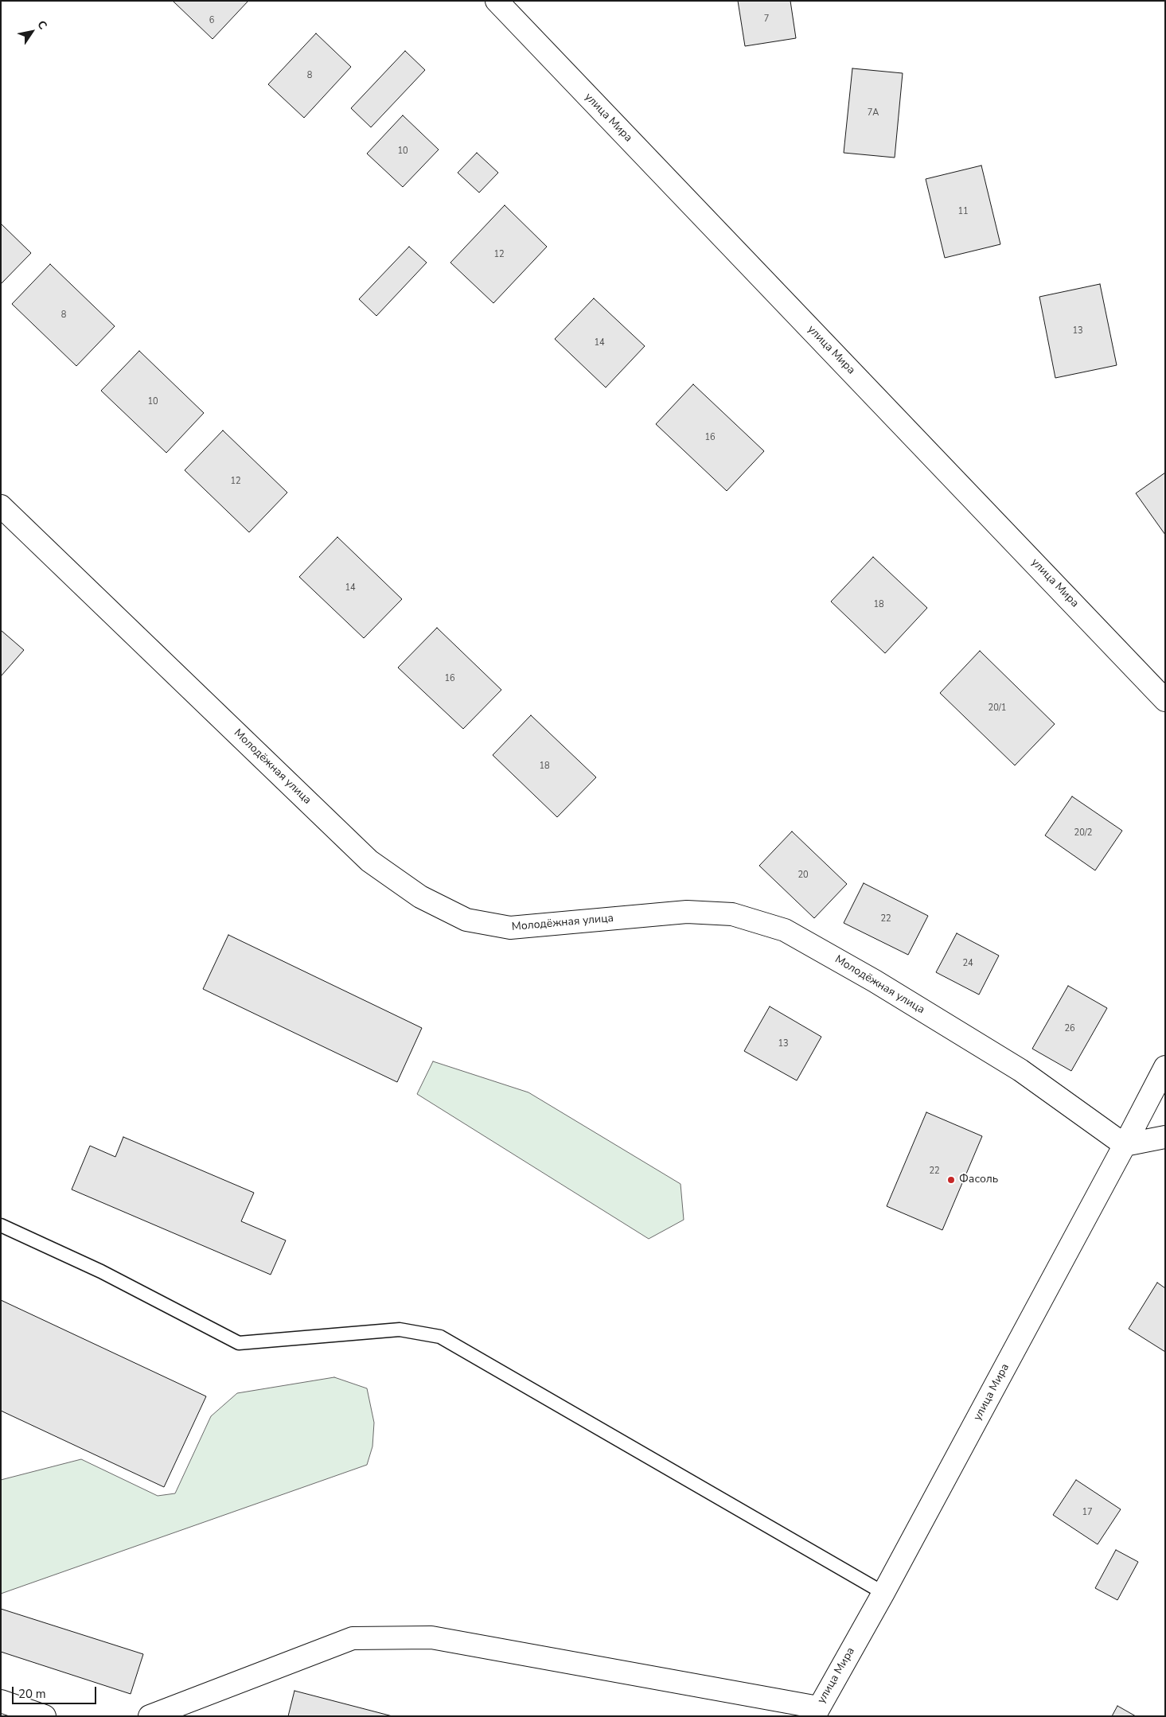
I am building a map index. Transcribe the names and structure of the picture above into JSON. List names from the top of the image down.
{
  "streets": {
    "street": ["улица Мира", "Молодёжная улица"]
  },
  "crossings": [
    ["улица Мира", "Молодёжная улица"]
  ],
  "places": ["Фасоль"],
  "house_numbers": [
    "7",
    "6",
    "8",
    "7А",
    "10",
    "11",
    "12",
    "8",
    "13",
    "14",
    "10",
    "16",
    "12",
    "14",
    "18",
    "16",
    "20/1",
    "18",
    "20/2",
    "20",
    "22",
    "24",
    "26",
    "13",
    "22",
    "17"
  ],
  "scale_bar": "20 m",
  "north": "top right"
}
